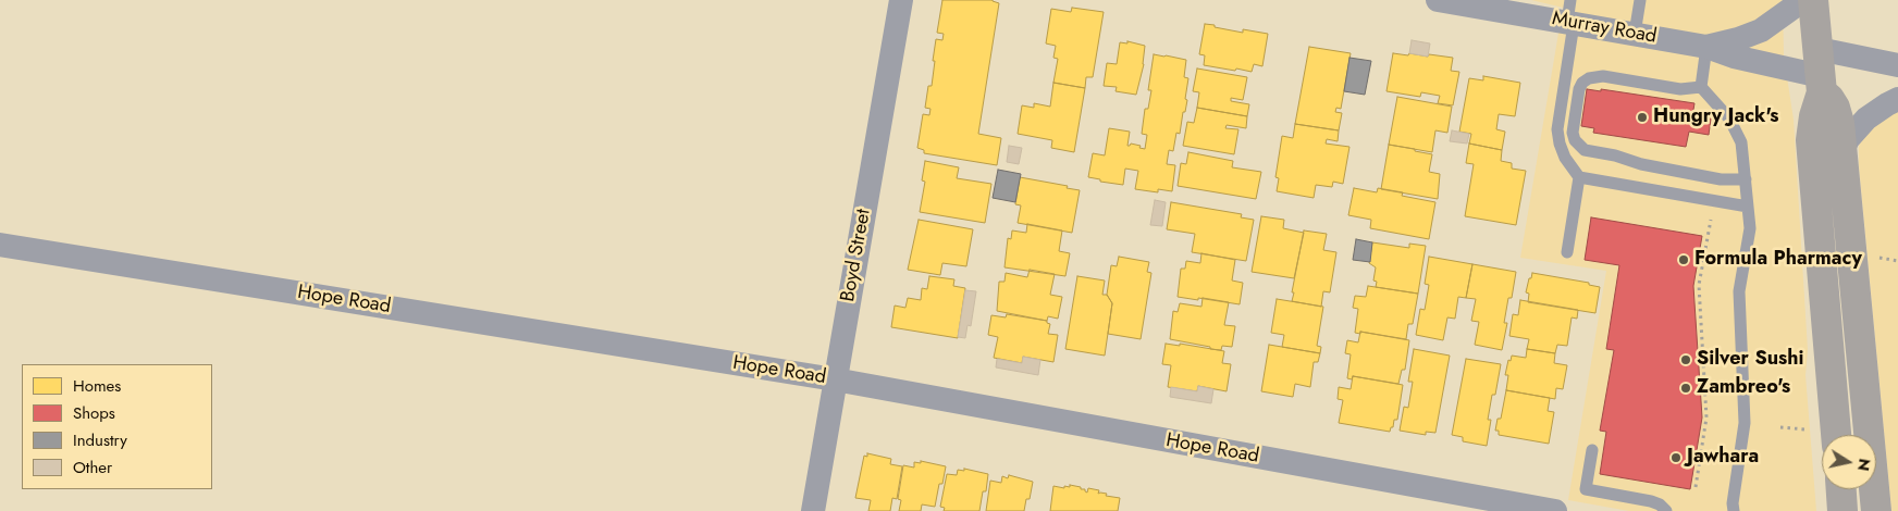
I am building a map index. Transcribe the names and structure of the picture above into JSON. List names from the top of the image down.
{
  "streets": {
    "street": ["Murray Road", "Boyd Street", "Hope Road"]
  },
  "crossings": [
    ["Boyd Street", "Hope Road"]
  ],
  "places": [
    "Hungry Jack's",
    "Formula Pharmacy",
    "Silver Sushi",
    "Zambreo's",
    "Jawhara"
  ],
  "legend": [
    "Homes",
    "Shops",
    "Industry",
    "Other"
  ],
  "north": "right"
}
